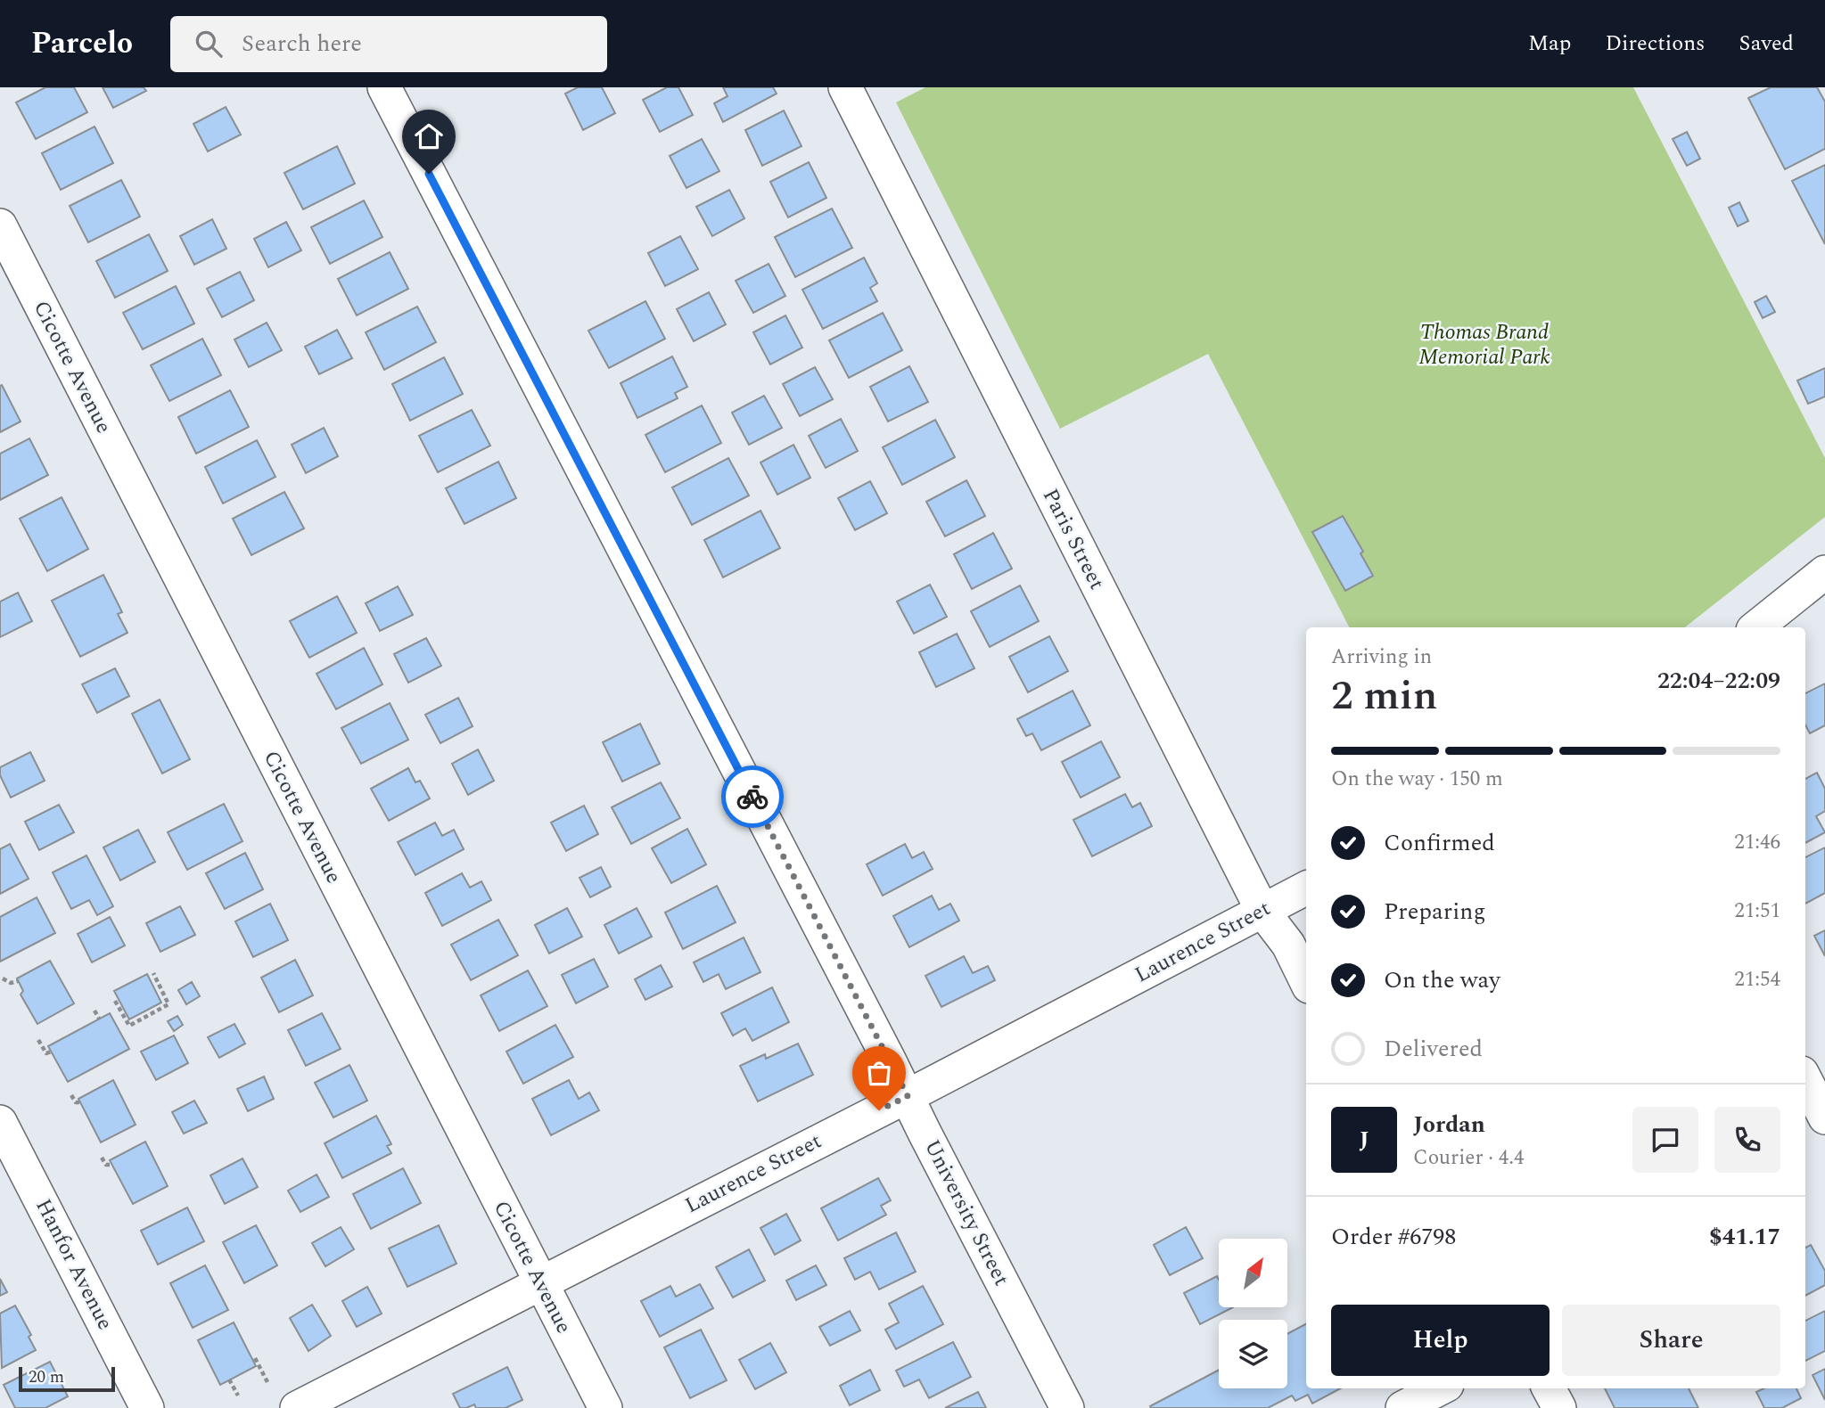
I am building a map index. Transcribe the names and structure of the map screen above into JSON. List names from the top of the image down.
{
  "streets": {
    "street": [
      "Cicotte Avenue",
      "Paris Street",
      "Laurence Street",
      "University Street",
      "Hanfor Avenue"
    ]
  },
  "crossings": [
    ["Cicotte Avenue", "Laurence Street"],
    ["Paris Street", "Laurence Street"],
    ["Laurence Street", "University Street"]
  ],
  "parks": ["Thomas Brand Memorial Park"],
  "scale_bar": "20 m",
  "north": "top right",
  "page": {
    "header": "Parcelo",
    "search": "Search here",
    "nav": ["Map", "Directions", "Saved"],
    "heading": ["2 min", "Arriving in", "22:04–22:09"],
    "panel": [
      "Jordan",
      "Courier · 4.4",
      "Order #6798",
      "$41.17"
    ],
    "bar": "On the way · 150 m",
    "list": [
      ["Confirmed", "21:46"],
      ["Preparing", "21:51"],
      ["On the way", "21:54"],
      "Delivered"
    ],
    "round": "J",
    "buttons": ["Help", "Share"],
    "scale": "20 m"
  }
}
